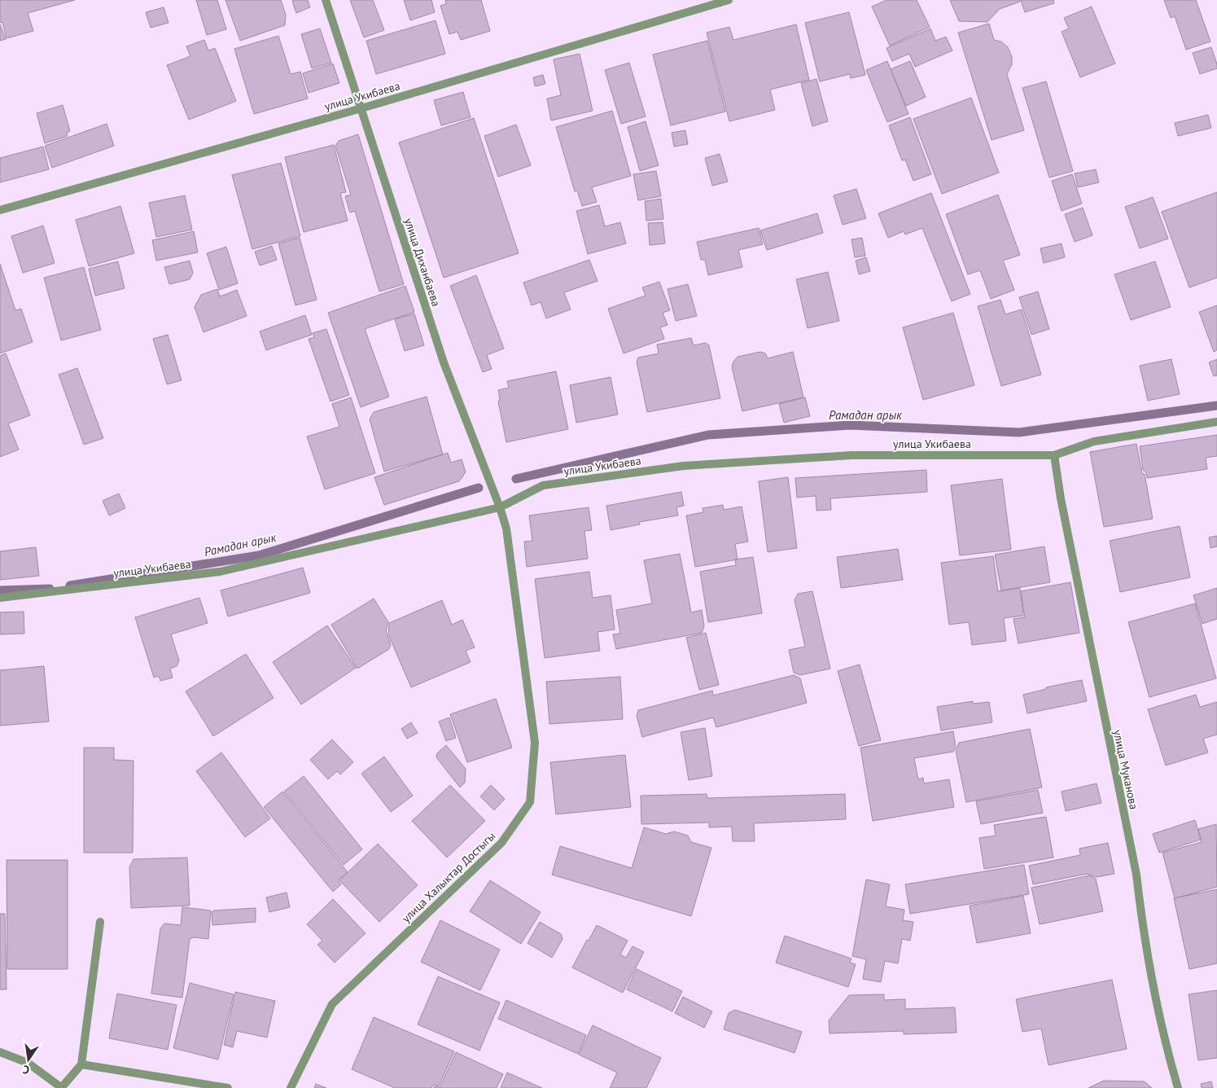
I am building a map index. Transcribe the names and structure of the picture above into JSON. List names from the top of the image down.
{
  "streets": {
    "street": [
      "улица Укибаева",
      "улица Диханбаева",
      "улица Муканова",
      "улица Халыктар Достыгы"
    ]
  },
  "crossings": [
    ["улица Укибаева", "улица Диханбаева"],
    ["улица Укибаева", "улица Муканова"],
    ["улица Диханбаева", "улица Халыктар Достыгы"]
  ],
  "water": ["Рамадан арык"],
  "north": "bottom"
}
